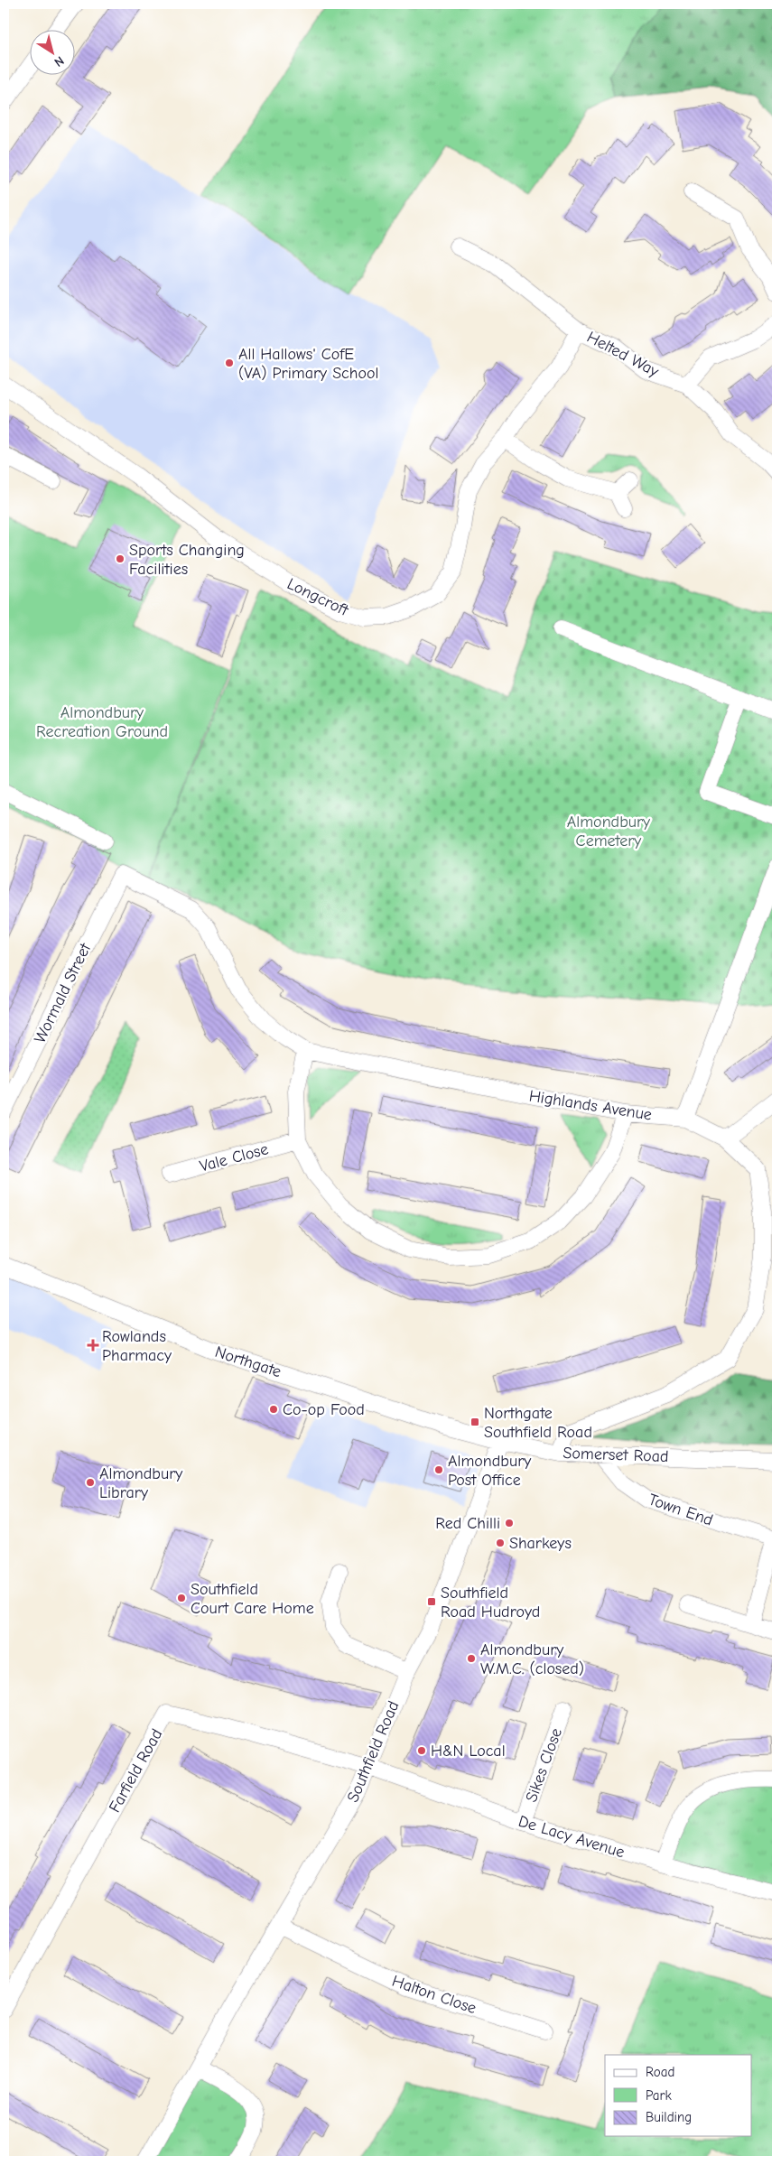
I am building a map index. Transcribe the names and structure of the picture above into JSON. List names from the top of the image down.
{
  "streets": {
    "street": [
      "Helted Way",
      "Longcroft",
      "Wormald Street",
      "Highlands Avenue",
      "Vale Close",
      "Northgate",
      "Somerset Road",
      "Town End",
      "Southfield Road",
      "Sikes Close",
      "Farfield Road",
      "De Lacy Avenue",
      "Halton Close"
    ]
  },
  "crossings": [
    ["Helted Way", "Longcroft"],
    ["Wormald Street", "Highlands Avenue"],
    ["Highlands Avenue", "Somerset Road"],
    ["Northgate", "Somerset Road"],
    ["Northgate", "Southfield Road"],
    ["Somerset Road", "Town End"],
    ["Somerset Road", "Southfield Road"],
    ["Southfield Road", "Farfield Road"],
    ["Southfield Road", "De Lacy Avenue"],
    ["Southfield Road", "Halton Close"],
    ["Sikes Close", "De Lacy Avenue"],
    ["Farfield Road", "De Lacy Avenue"]
  ],
  "parks": ["Almondbury Recreation Ground", "Almondbury Cemetery"],
  "places": {
    "other": [
      "All Hallows' CofE (VA) Primary School",
      "Sports Changing Facilities",
      "Co-op Food",
      "Almondbury Post Office",
      "Almondbury Library",
      "Red Chilli",
      "Sharkeys",
      "Southfield Court Care Home",
      "Almondbury W.M.C. (closed)",
      "H&N Local"
    ],
    "health": ["Rowlands Pharmacy"],
    "transit": ["Northgate Southfield Road", "Southfield Road Hudroyd"]
  },
  "legend": ["Road", "Park", "Building"],
  "north": "bottom right"
}
